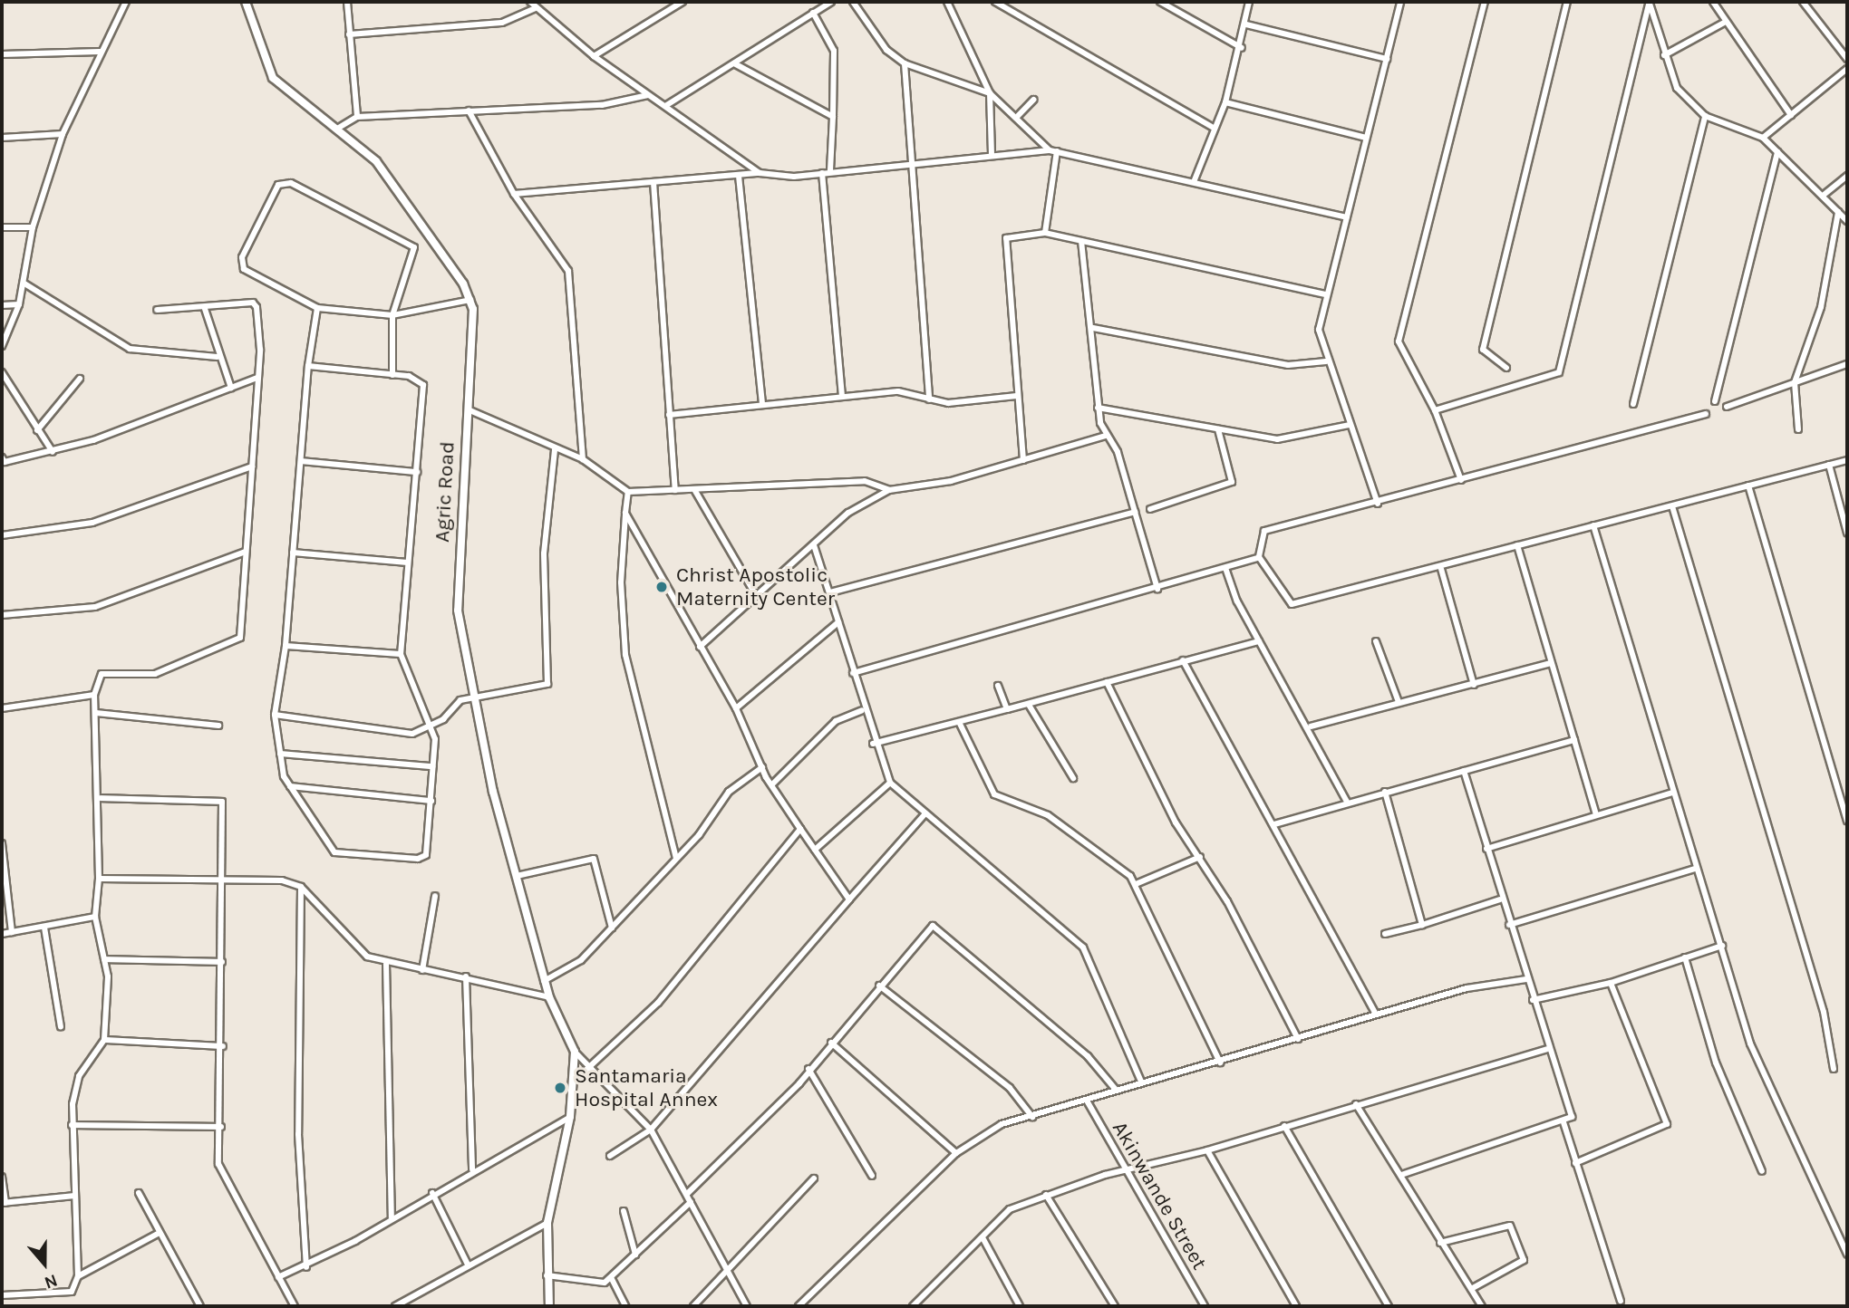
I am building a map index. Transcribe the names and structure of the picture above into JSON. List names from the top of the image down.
{
  "streets": {
    "street": ["Agric Road", "Akinwande Street"]
  },
  "places": ["Christ Apostolic Maternity Center", "Santamaria Hospital Annex"],
  "north": "bottom"
}
